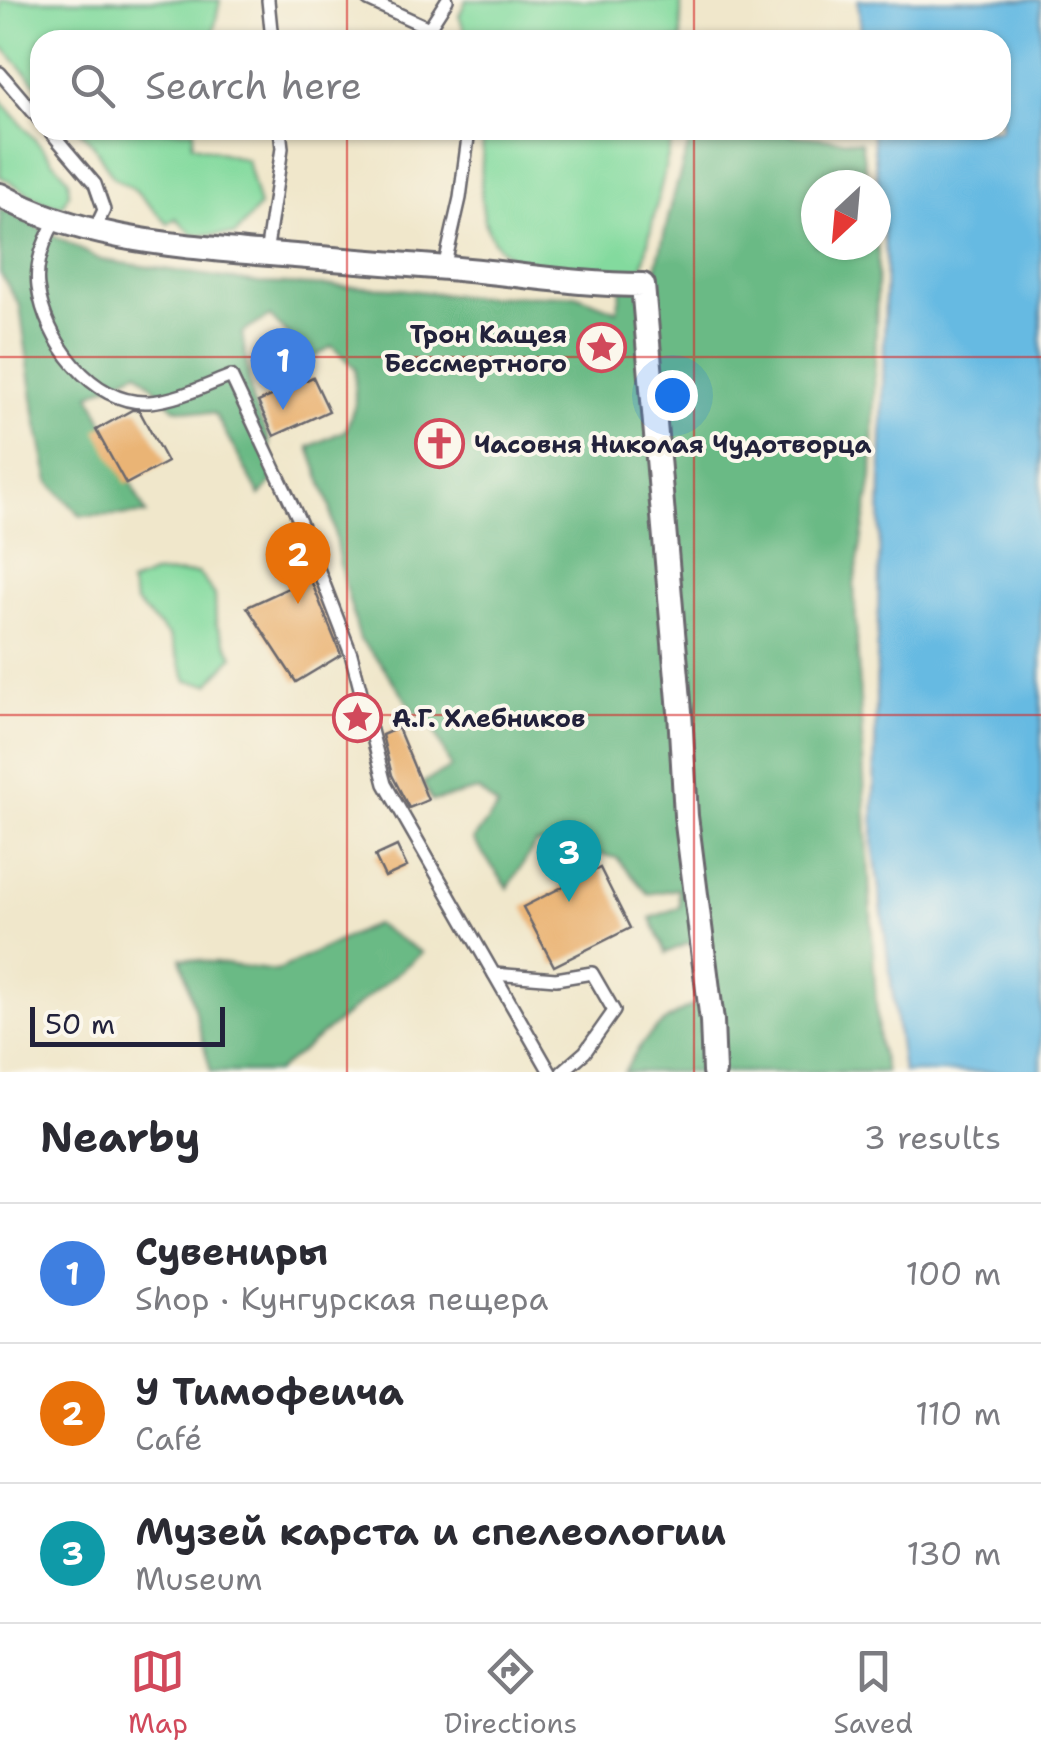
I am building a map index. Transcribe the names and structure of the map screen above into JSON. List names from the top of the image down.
{
  "places": {
    "place": ["Трон Кащея Бессмертного", "А.Г. Хлебников"],
    "church": ["Часовня Николая Чудотворца"]
  },
  "scale_bar": "50 m",
  "north": "bottom left",
  "page": {
    "search": "Search here",
    "pins": ["1", "2", "3"],
    "scale": "50 m",
    "heading": ["Nearby", "3 results"],
    "list": [
      {
        "mark": "1",
        "name": "Сувениры",
        "note": "Shop · Кунгурская пещера",
        "value": "100 m"
      },
      {
        "mark": "2",
        "name": "У Тимофеича",
        "note": "Café",
        "value": "110 m"
      },
      {
        "mark": "3",
        "name": "Музей карста и спелеологии",
        "note": "Museum",
        "value": "130 m"
      }
    ],
    "nav": ["Map", "Directions", "Saved"]
  }
}
